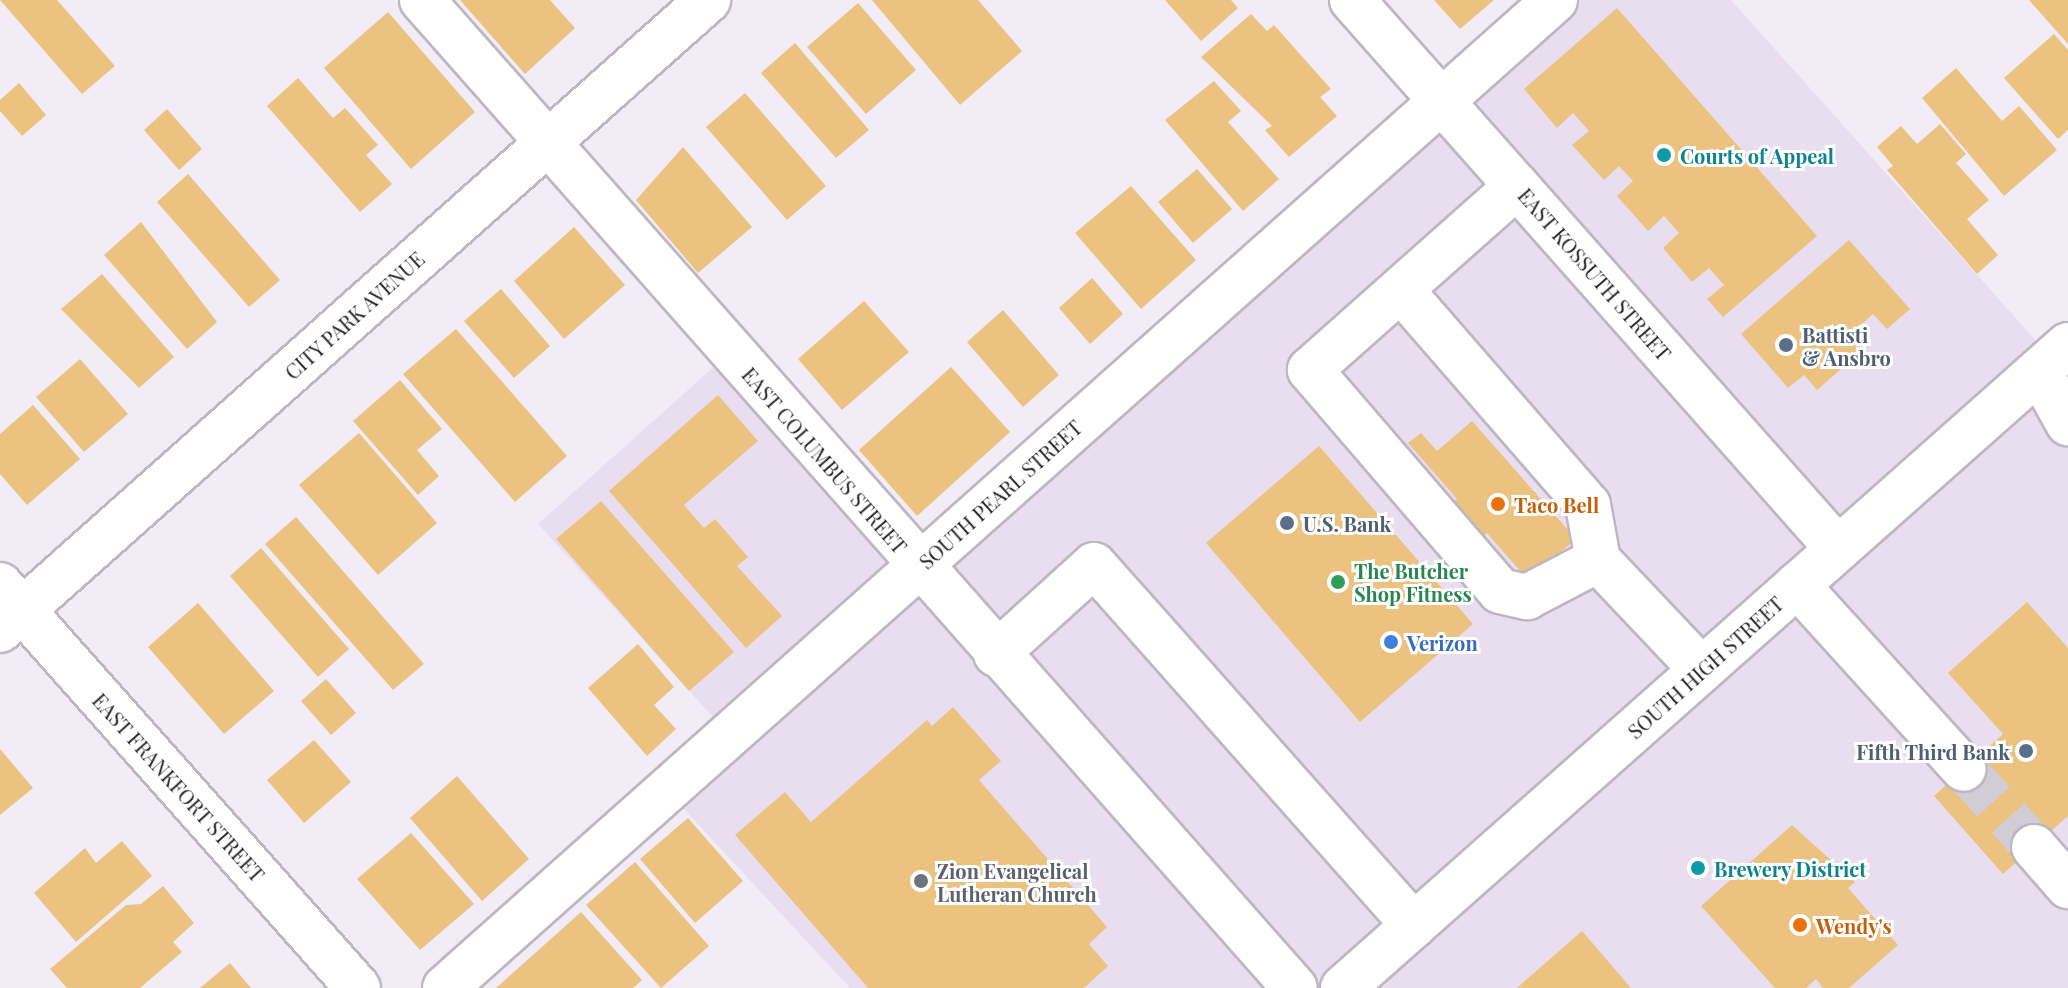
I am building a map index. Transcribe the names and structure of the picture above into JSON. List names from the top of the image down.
{
  "streets": {
    "street": [
      "EAST KOSSUTH STREET",
      "CITY PARK AVENUE",
      "EAST COLUMBUS STREET",
      "SOUTH PEARL STREET",
      "SOUTH HIGH STREET",
      "EAST FRANKFORT STREET"
    ]
  },
  "crossings": [
    ["EAST KOSSUTH STREET", "SOUTH PEARL STREET"],
    ["EAST KOSSUTH STREET", "SOUTH HIGH STREET"],
    ["CITY PARK AVENUE", "EAST COLUMBUS STREET"],
    ["CITY PARK AVENUE", "EAST FRANKFORT STREET"],
    ["EAST COLUMBUS STREET", "SOUTH PEARL STREET"]
  ],
  "places": [
    "Courts of Appeal",
    "Battisti & Ansbro",
    "Taco Bell",
    "U.S. Bank",
    "The Butcher Shop Fitness",
    "Verizon",
    "Fifth Third Bank",
    "Brewery District",
    "Zion Evangelical Lutheran Church",
    "Wendy's"
  ]
}
